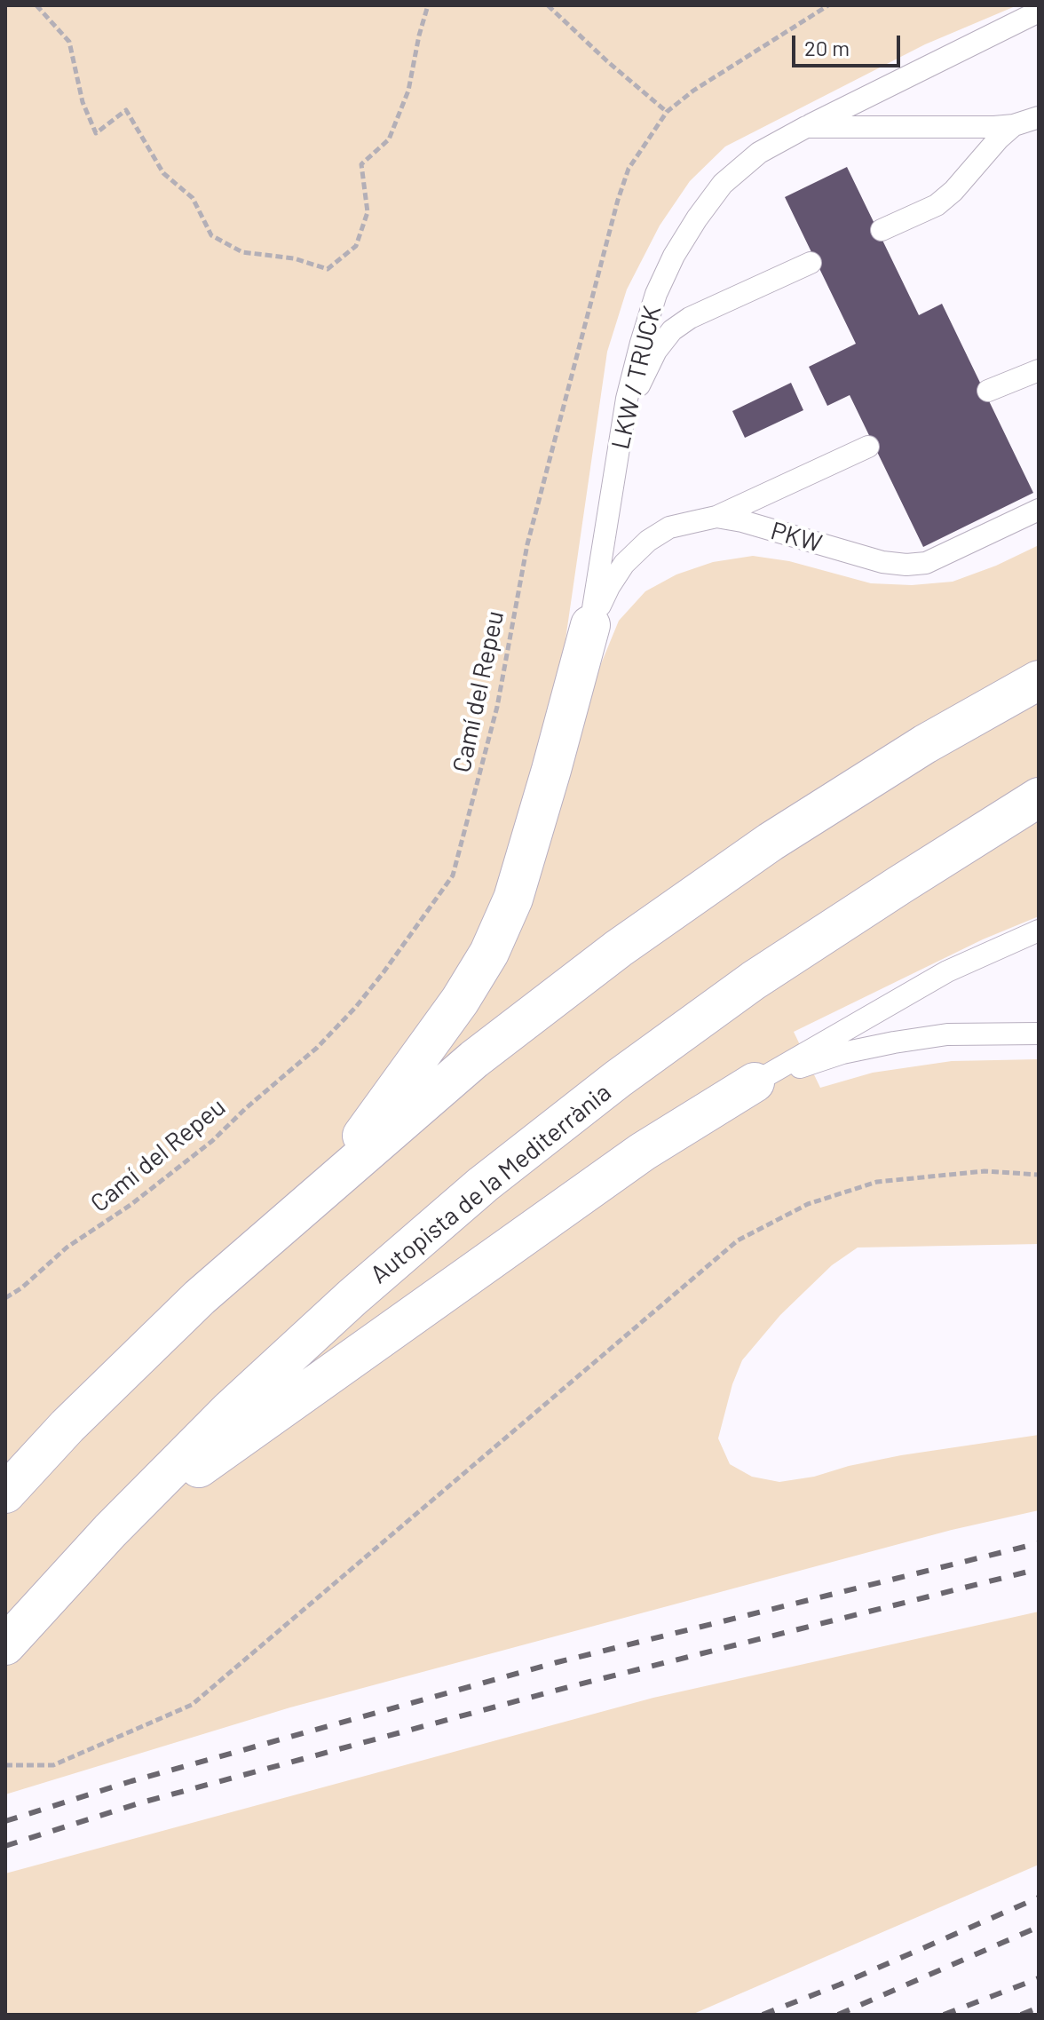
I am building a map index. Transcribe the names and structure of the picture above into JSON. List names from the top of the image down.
{
  "streets": {
    "highway": ["Autopista de la Mediterrània"],
    "lane": ["LKW / TRUCK", "PKW"],
    "path": ["Camí del Repeu"]
  },
  "crossings": [
    ["LKW / TRUCK", "PKW"]
  ],
  "scale_bar": "20 m"
}
